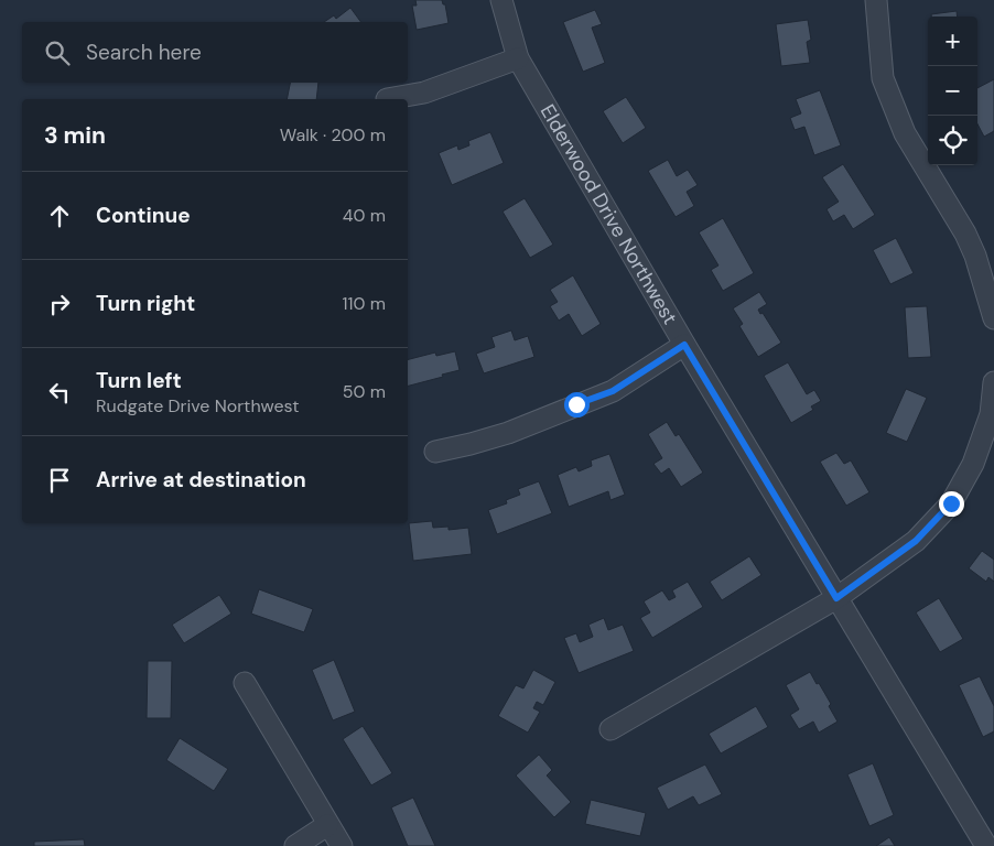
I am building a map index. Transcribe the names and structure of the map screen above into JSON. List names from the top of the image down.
{
  "streets": {
    "street": ["Elderwood Drive Northwest"]
  },
  "page": {
    "map_buttons": ["+", "−"],
    "search": "Search here",
    "heading": ["3 min", "Walk · 200 m"],
    "list": [
      ["Continue", "40 m"],
      ["Turn right", "110 m"],
      ["Turn left", "Rudgate Drive Northwest", "50 m"],
      "Arrive at destination"
    ]
  }
}
